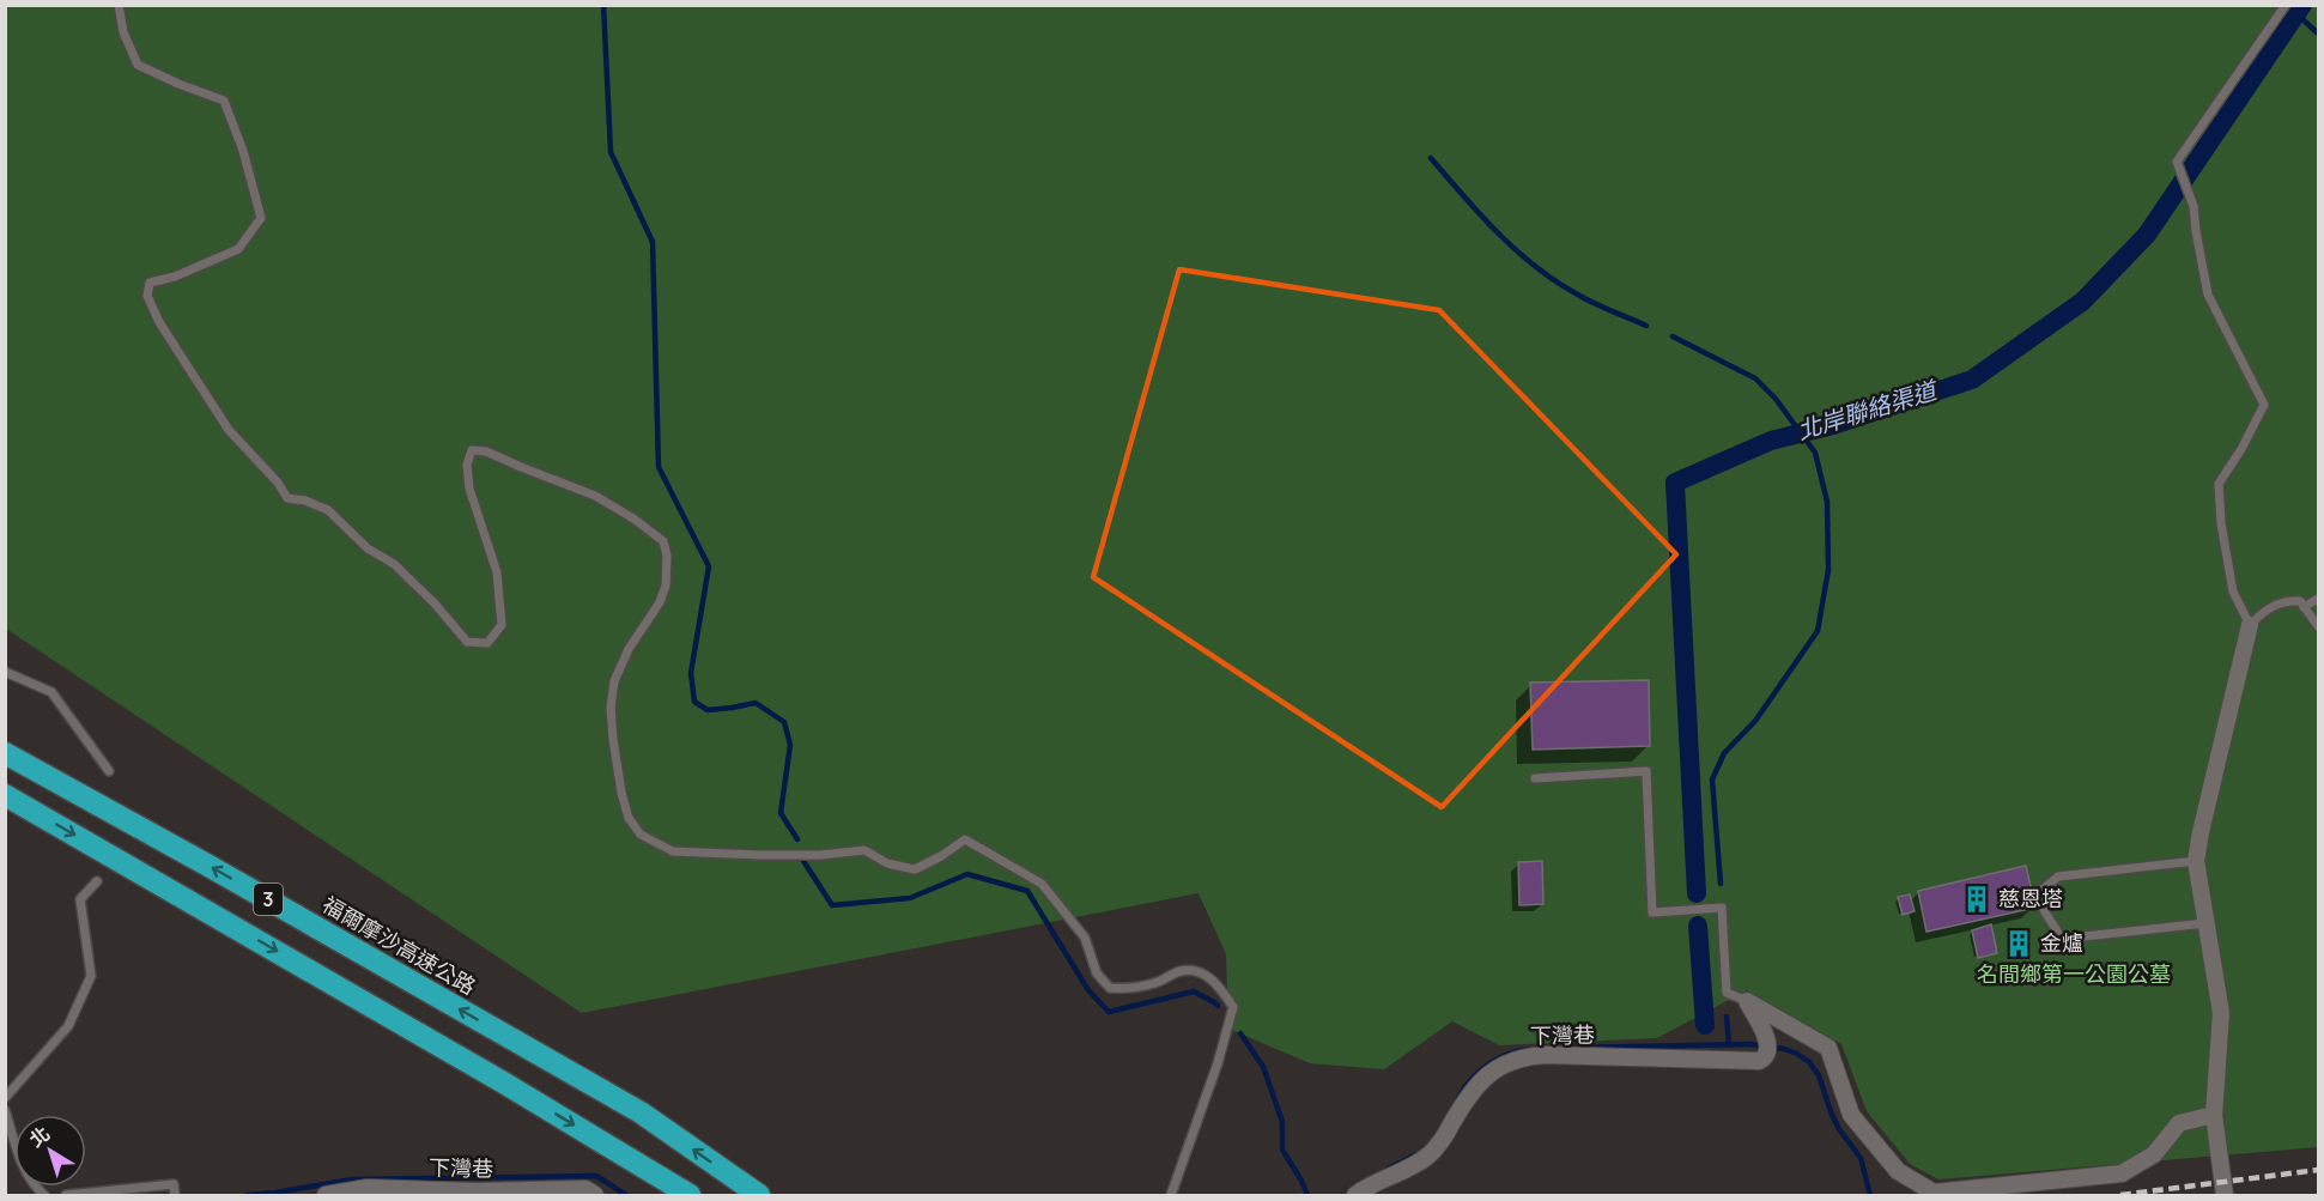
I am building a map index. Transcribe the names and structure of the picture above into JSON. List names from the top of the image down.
{
  "streets": {
    "highway": ["3", "福爾摩沙高速公路"],
    "street": ["下灣巷"]
  },
  "water": ["北岸聯絡渠道"],
  "parks": ["名間鄉第一公園公墓"],
  "places": {
    "building": ["慈恩塔", "金爐"]
  },
  "north": "top left"
}
